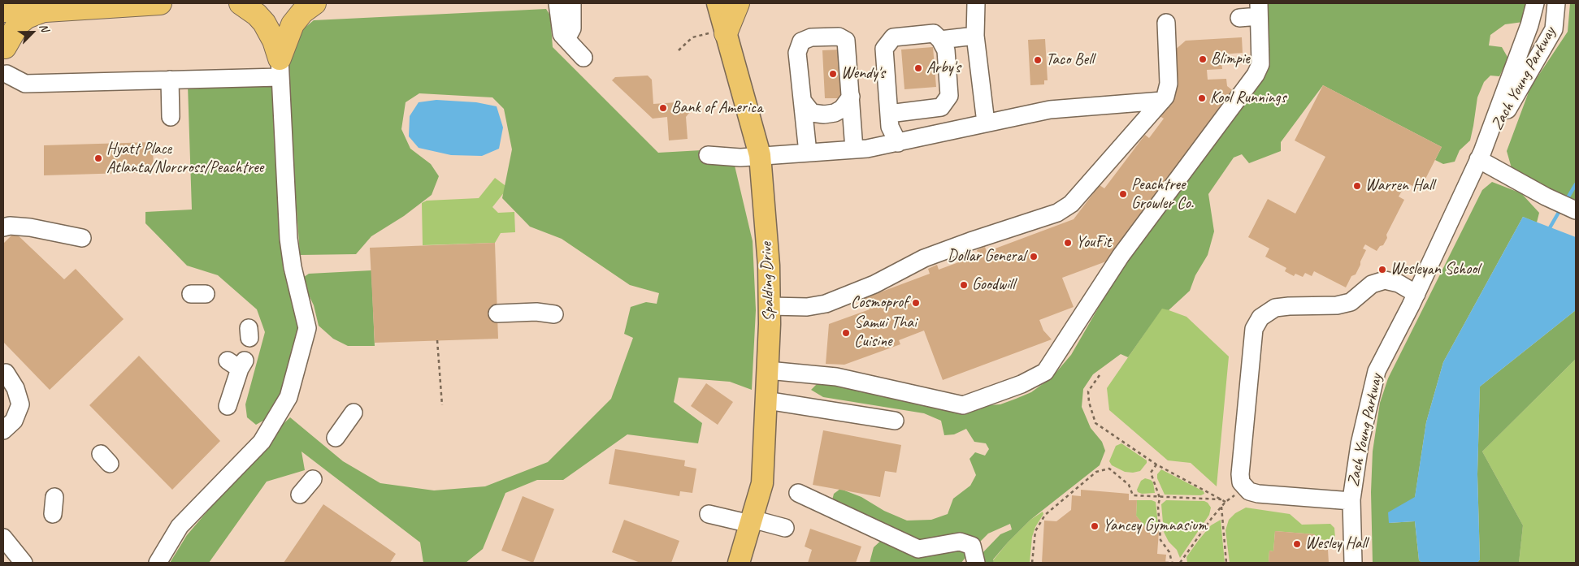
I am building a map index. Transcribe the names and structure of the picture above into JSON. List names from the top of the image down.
{
  "streets": {
    "main road": ["Spalding Drive"],
    "street": ["Zach Young Parkway"]
  },
  "places": [
    "Blimpie",
    "Taco Bell",
    "Arby's",
    "Wendy's",
    "Kool Runnings",
    "Bank of America",
    "Hyatt Place Atlanta/Norcross/Peachtree",
    "Warren Hall",
    "Peachtree Growler Co.",
    "YouFit",
    "Dollar General",
    "Wesleyan School",
    "Goodwill",
    "Cosmoprof",
    "Samui Thai Cuisine",
    "Yancey Gymnasium",
    "Wesley Hall"
  ],
  "north": "top right"
}
